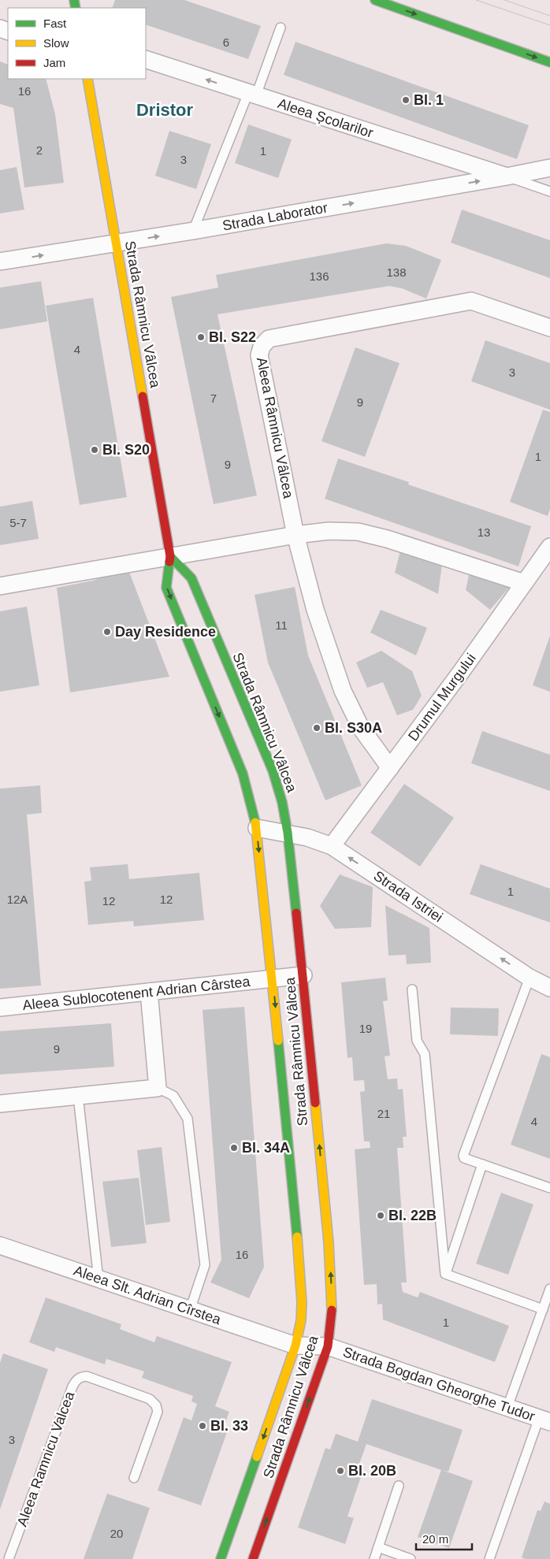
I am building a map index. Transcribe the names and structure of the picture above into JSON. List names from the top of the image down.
{
  "streets": {
    "street": [
      "Aleea Școlarilor",
      "Strada Laborator",
      "Strada Râmnicu Vâlcea",
      "Aleea Râmnicu Vâlcea",
      "Drumul Murgului",
      "Strada Istriei",
      "Aleea Sublocotenent Adrian Cârstea",
      "Aleea Slt. Adrian Cîrstea",
      "Strada Bogdan Gheorghe Tudor"
    ],
    "lane": ["Aleea Ramnicu Valcea"]
  },
  "crossings": [
    ["Aleea Școlarilor", "Strada Laborator"],
    ["Strada Laborator", "Strada Râmnicu Vâlcea"],
    ["Strada Râmnicu Vâlcea", "Strada Istriei"],
    ["Strada Râmnicu Vâlcea", "Aleea Sublocotenent Adrian Cârstea"],
    ["Strada Râmnicu Vâlcea", "Aleea Slt. Adrian Cîrstea"],
    ["Strada Râmnicu Vâlcea", "Strada Bogdan Gheorghe Tudor"],
    ["Aleea Râmnicu Vâlcea", "Drumul Murgului"],
    ["Drumul Murgului", "Strada Istriei"],
    ["Aleea Slt. Adrian Cîrstea", "Strada Bogdan Gheorghe Tudor"]
  ],
  "one_way": ["Strada Laborator", "Strada Istriei"],
  "districts": ["Dristor"],
  "places": [
    "Bl. 1",
    "Bl. S22",
    "Bl. S20",
    "Day Residence",
    "Bl. S30A",
    "Bl. 34A",
    "Bl. 22B",
    "Bl. 33",
    "Bl. 20B"
  ],
  "house_numbers": [
    "6",
    "16",
    "2",
    "1",
    "3",
    "138",
    "136",
    "4",
    "3",
    "7",
    "9",
    "1",
    "9",
    "5-7",
    "13",
    "11",
    "1",
    "12A",
    "12",
    "12",
    "19",
    "9",
    "21",
    "4",
    "16",
    "1",
    "3",
    "20"
  ],
  "legend": ["Fast", "Slow", "Jam"],
  "scale_bar": "20 m"
}
